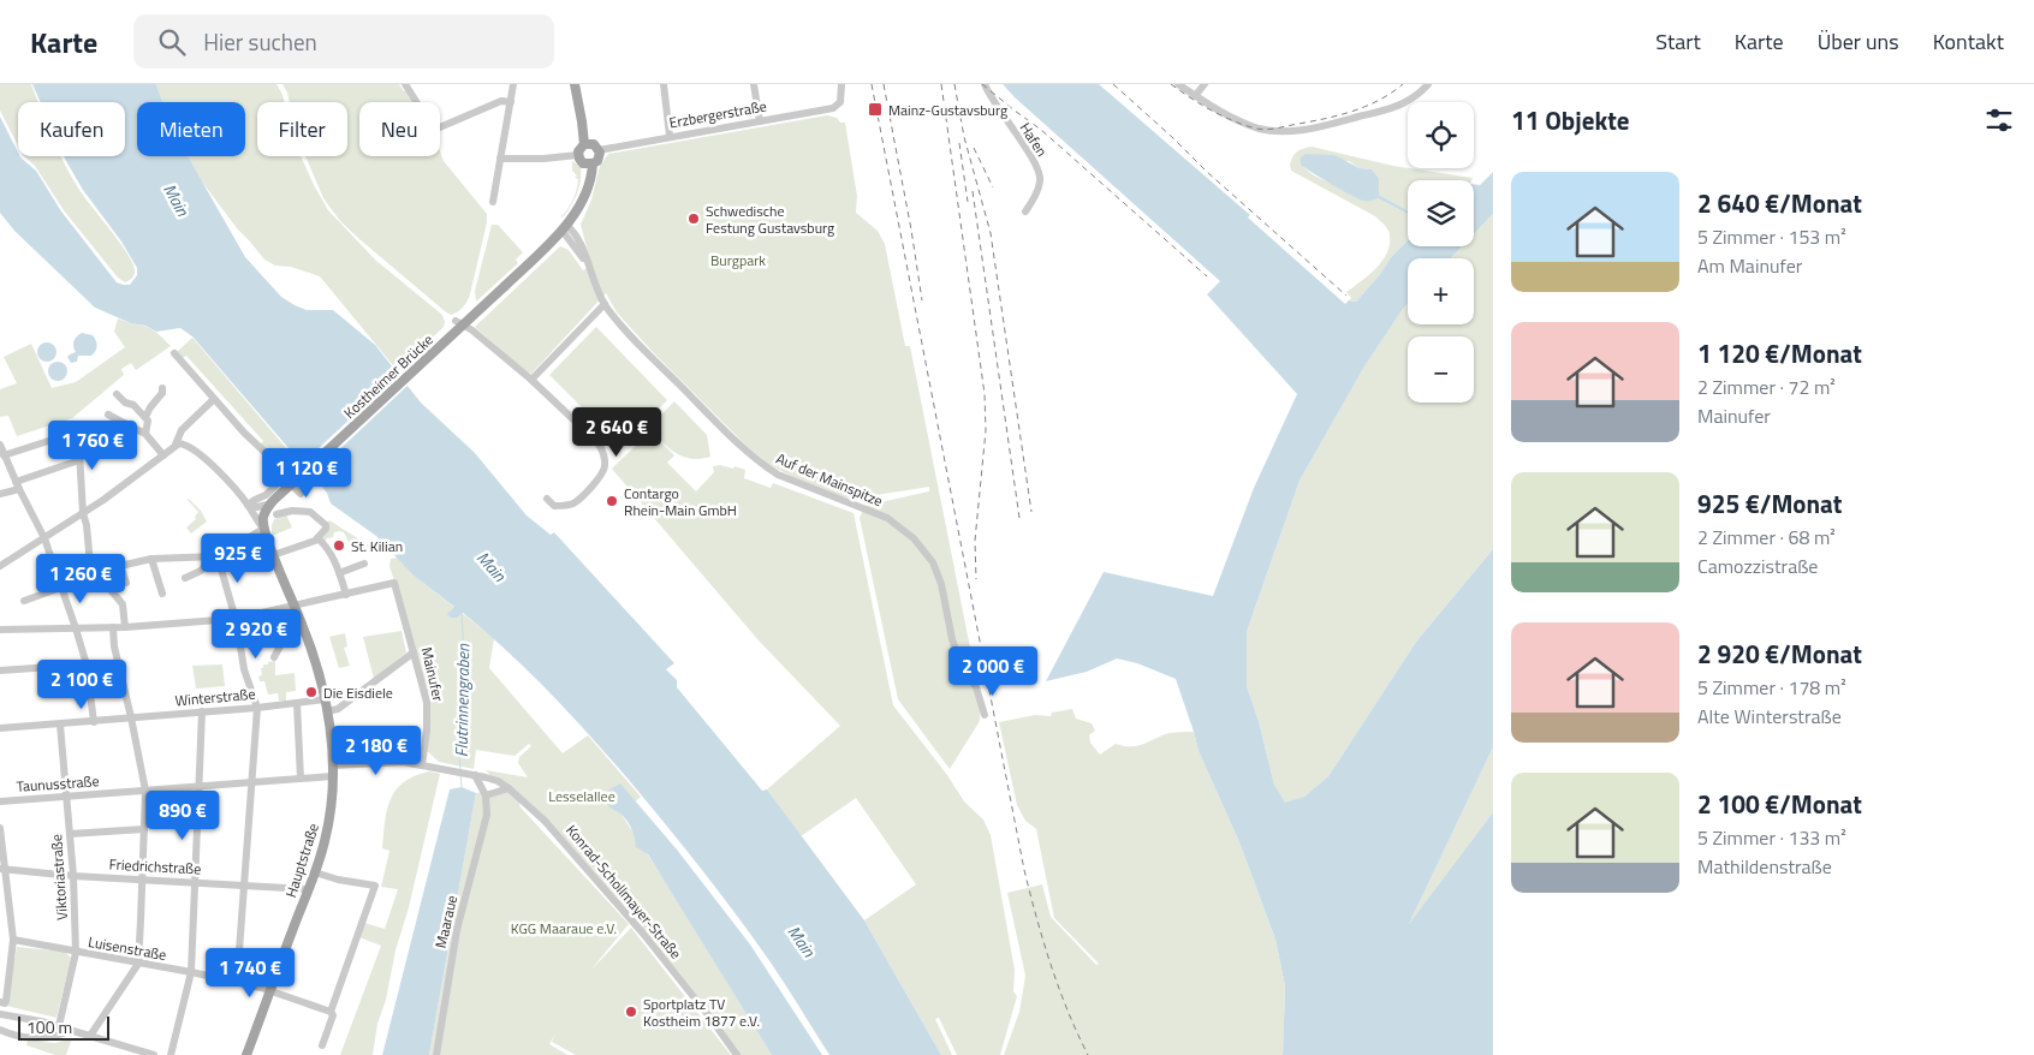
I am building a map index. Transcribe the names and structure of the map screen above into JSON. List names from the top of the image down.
{
  "streets": {
    "main road": ["Kostheimer Brücke", "Hauptstraße"],
    "street": [
      "Erzbergerstraße",
      "Hafen",
      "Auf der Mainspitze",
      "Mainufer",
      "Winterstraße",
      "Taunusstraße",
      "Friedrichstraße",
      "Viktoriastraße",
      "Konrad-Schollmayer-Straße",
      "Maaraue",
      "Luisenstraße"
    ]
  },
  "crossings": [
    ["Erzbergerstraße", "Kostheimer Brücke"],
    ["Kostheimer Brücke", "Auf der Mainspitze"],
    ["Winterstraße", "Hauptstraße"],
    ["Winterstraße", "Viktoriastraße"],
    ["Taunusstraße", "Hauptstraße"],
    ["Taunusstraße", "Viktoriastraße"],
    ["Hauptstraße", "Friedrichstraße"],
    ["Hauptstraße", "Luisenstraße"],
    ["Friedrichstraße", "Viktoriastraße"],
    ["Viktoriastraße", "Luisenstraße"]
  ],
  "water": ["Main", "Flutrinnengraben"],
  "parks": ["Burgpark", "Lesselallee", "KGG Maaraue e.V."],
  "places": {
    "transit": ["Mainz-Gustavsburg"],
    "other": [
      "Schwedische Festung Gustavsburg",
      "Contargo Rhein-Main GmbH",
      "St. Kilian",
      "Die Eisdiele",
      "Sportplatz TV Kostheim 1877 e.V."
    ]
  },
  "scale_bar": "100 m",
  "page": {
    "header": "Karte",
    "search": "Hier suchen",
    "nav": [
      "Start",
      "Karte",
      "Über uns",
      "Kontakt"
    ],
    "heading": "11 Objekte",
    "map_buttons": ["+", "−"],
    "chip": [
      "Kaufen",
      "Mieten",
      "Filter",
      "Neu"
    ],
    "list": [
      {
        "name": "2 640 €/Monat",
        "note": "5 Zimmer · 153 m² · Am Mainufer"
      },
      {
        "name": "1 120 €/Monat",
        "note": "2 Zimmer · 72 m² · Mainufer"
      },
      {
        "name": "925 €/Monat",
        "note": "2 Zimmer · 68 m² · Camozzistraße"
      },
      {
        "name": "2 920 €/Monat",
        "note": "5 Zimmer · 178 m² · Alte Winterstraße"
      },
      {
        "name": "2 100 €/Monat",
        "note": "5 Zimmer · 133 m² · Mathildenstraße"
      }
    ],
    "price": [
      "2 640 €",
      "1 760 €",
      "1 120 €",
      "925 €",
      "1 260 €",
      "2 920 €",
      "2 000 €",
      "2 100 €",
      "2 180 €",
      "890 €",
      "1 740 €"
    ],
    "scale": "100 m"
  }
}
